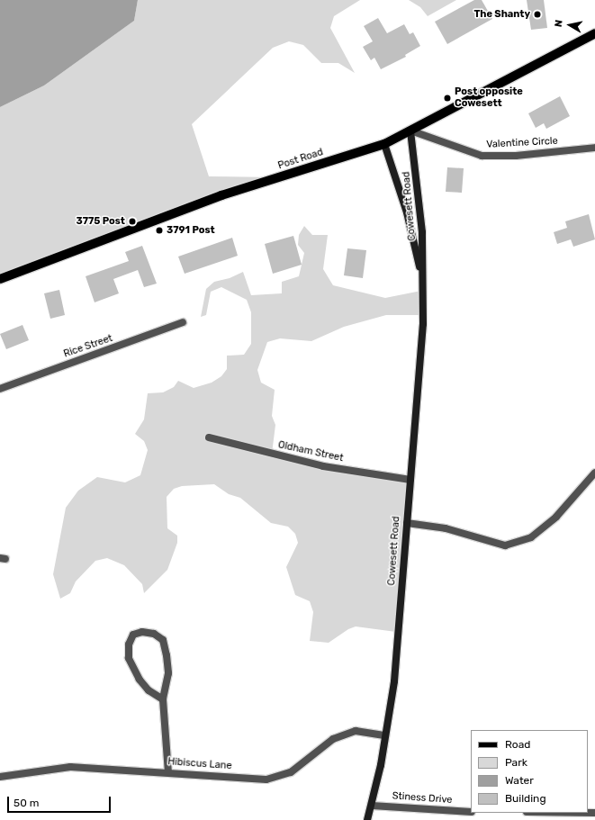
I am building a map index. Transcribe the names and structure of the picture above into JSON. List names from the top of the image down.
{
  "streets": {
    "main road": ["Post Road", "Cowesett Road"],
    "street": [
      "Valentine Circle",
      "Rice Street",
      "Oldham Street",
      "Hibiscus Lane",
      "Stiness Drive"
    ]
  },
  "crossings": [
    ["Valentine Circle", "Post Road"],
    ["Valentine Circle", "Cowesett Road"],
    ["Post Road", "Cowesett Road"],
    ["Cowesett Road", "Oldham Street"],
    ["Cowesett Road", "Hibiscus Lane"],
    ["Cowesett Road", "Stiness Drive"]
  ],
  "places": [
    "The Shanty",
    "Post opposite Cowesett",
    "3775 Post",
    "3791 Post"
  ],
  "legend": [
    "Road",
    "Park",
    "Water",
    "Building"
  ],
  "scale_bar": "50 m",
  "north": "left"
}
